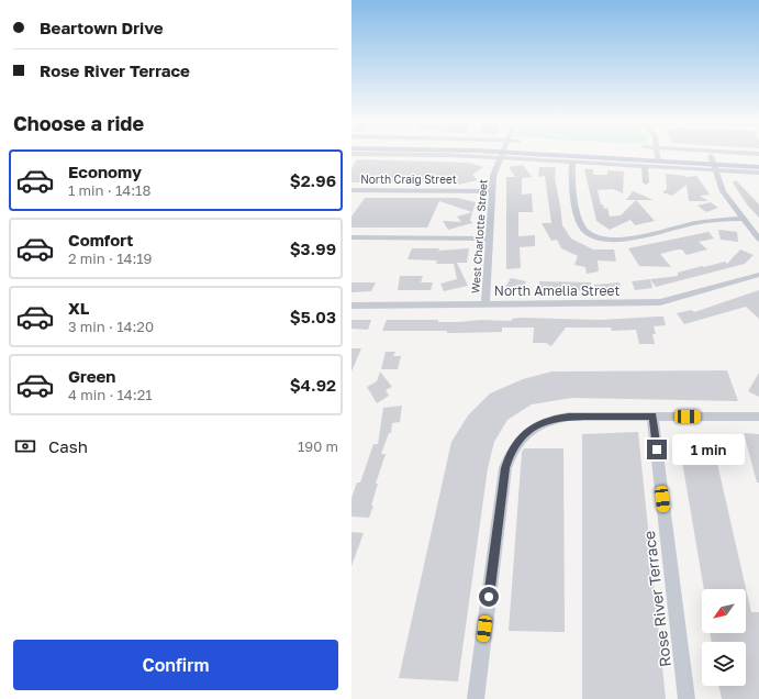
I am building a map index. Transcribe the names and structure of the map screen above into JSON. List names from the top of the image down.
{
  "streets": {
    "street": [
      "North Craig Street",
      "West Charlotte Street",
      "North Amelia Street",
      "Rose River Terrace"
    ]
  },
  "crossings": [
    ["North Craig Street", "West Charlotte Street"],
    ["West Charlotte Street", "North Amelia Street"]
  ],
  "north": "bottom left",
  "page": {
    "banner": ["Beartown Drive", "Rose River Terrace"],
    "heading": "Choose a ride",
    "list": [
      {
        "name": "Economy",
        "note": "1 min · 14:18",
        "value": "$2.96"
      },
      {
        "name": "Comfort",
        "note": "2 min · 14:19",
        "value": "$3.99"
      },
      {
        "name": "XL",
        "note": "3 min · 14:20",
        "value": "$5.03"
      },
      {
        "name": "Green",
        "note": "4 min · 14:21",
        "value": "$4.92"
      }
    ],
    "pay": ["Cash", "190 m"],
    "bubble": "1 min",
    "buttons": "Confirm"
  }
}
